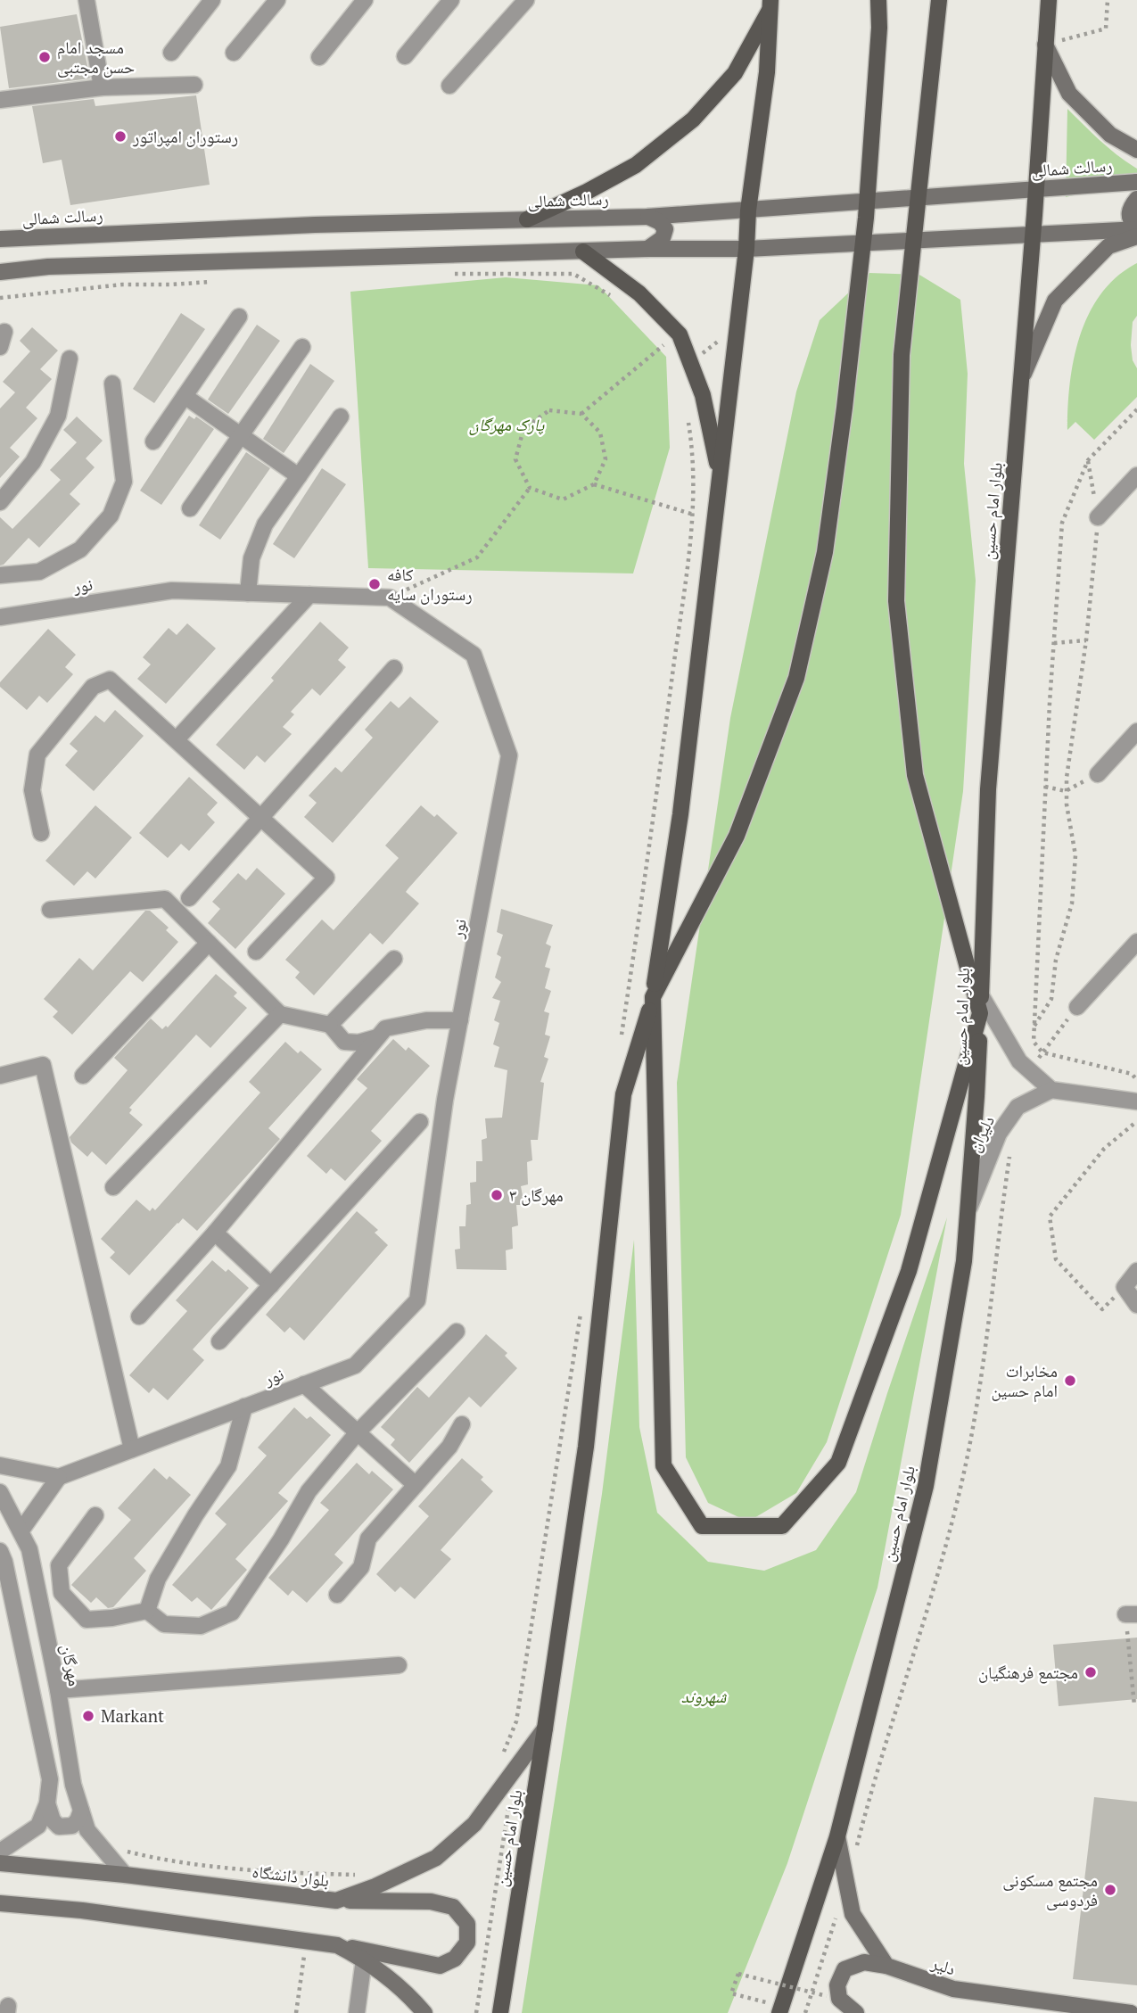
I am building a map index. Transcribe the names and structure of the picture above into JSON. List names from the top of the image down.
{
  "streets": {
    "main road": [
      "رسالت شمالی",
      "بلوار امام حسین",
      "بلوار دانشگاه",
      "دلیر"
    ],
    "street": ["نور", "دلیران", "مهرگان"]
  },
  "crossings": [
    ["رسالت شمالی", "بلوار امام حسین"],
    ["بلوار امام حسین", "دلیران"],
    ["بلوار امام حسین", "بلوار دانشگاه"],
    ["مهرگان", "بلوار دانشگاه"]
  ],
  "parks": ["پارک مهرگان", "شهروند"],
  "places": [
    "مسجد امام حسن مجتبی",
    "رستوران امپراتور",
    "کافه رستوران سایه",
    "مهرگان ۳",
    "مخابرات امام حسین",
    "مجتمع فرهنگیان",
    "Markant",
    "مجتمع مسکونی فردوسی"
  ]
}
